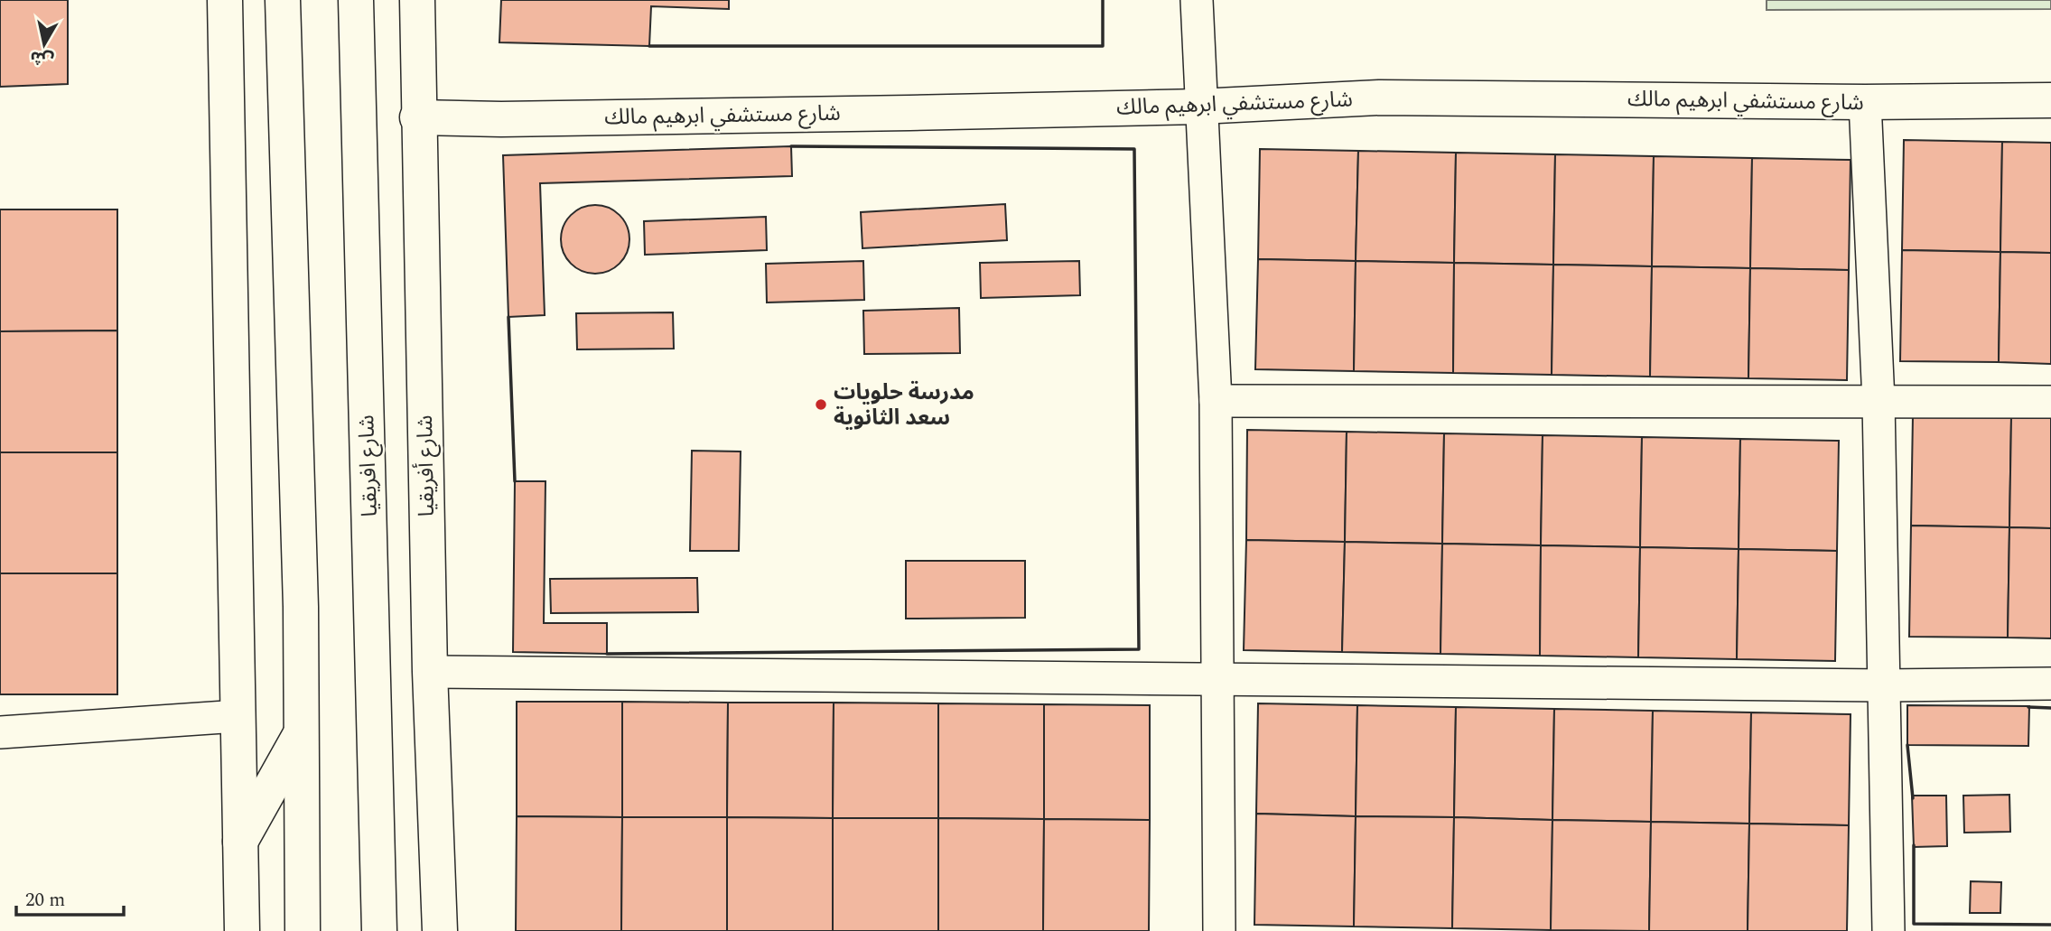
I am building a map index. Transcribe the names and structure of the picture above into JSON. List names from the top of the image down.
{
  "streets": {
    "main road": ["شارع مستشفي ابرهيم مالك", "شارع افريقيا", "شارع أفريقيا"]
  },
  "crossings": [
    ["شارع مستشفي ابرهيم مالك", "شارع أفريقيا"]
  ],
  "places": ["مدرسة حلويات سعد الثانوية"],
  "scale_bar": "20 m",
  "north": "bottom"
}
